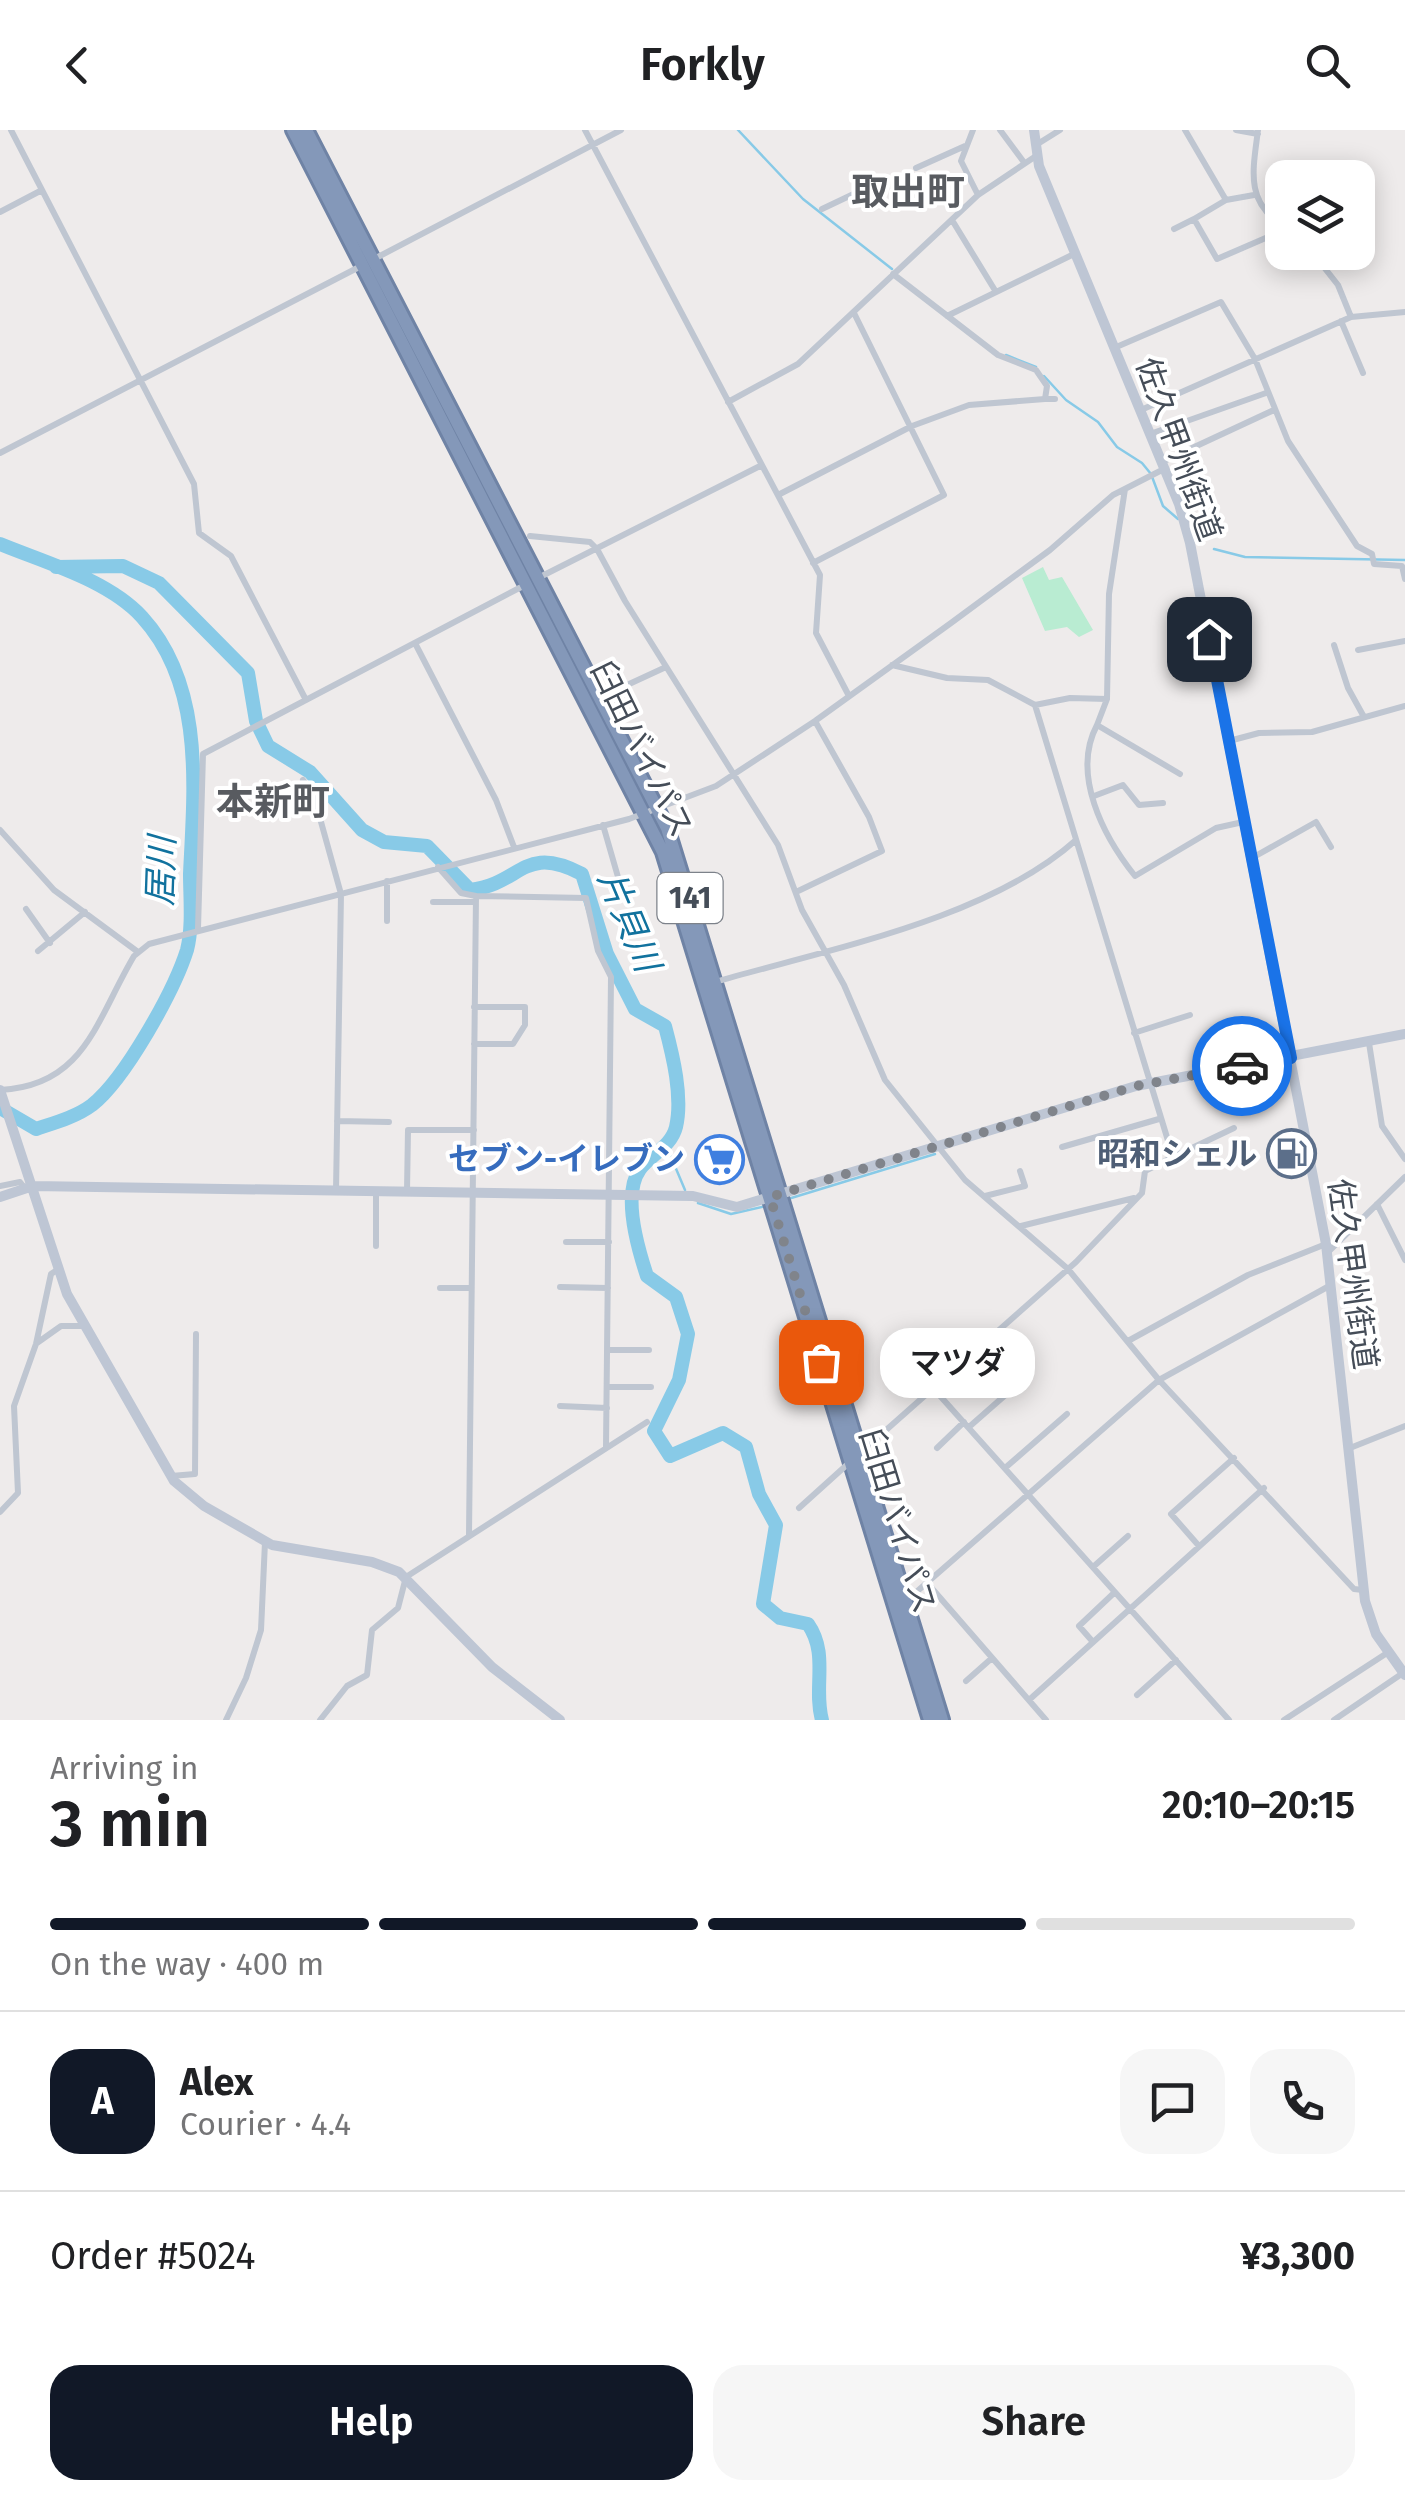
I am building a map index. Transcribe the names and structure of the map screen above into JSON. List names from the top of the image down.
{
  "streets": {
    "highway": ["臼田バイパス", "141"],
    "street": ["佐久甲州街道"]
  },
  "districts": ["取出町", "本新町"],
  "water": ["居川", "片貝川"],
  "places": {
    "fuel station": ["昭和シェル"],
    "supermarket": ["セブン-イレブン"],
    "other": ["マツダ"]
  },
  "page": {
    "header": "Forkly",
    "bubble": "マツダ",
    "heading": ["3 min", "Arriving in", "20:10–20:15"],
    "panel": [
      "Alex",
      "Courier · 4.4",
      "Order #5024",
      "¥3,300"
    ],
    "bar": "On the way · 400 m",
    "round": "A",
    "buttons": ["Help", "Share"]
  }
}
